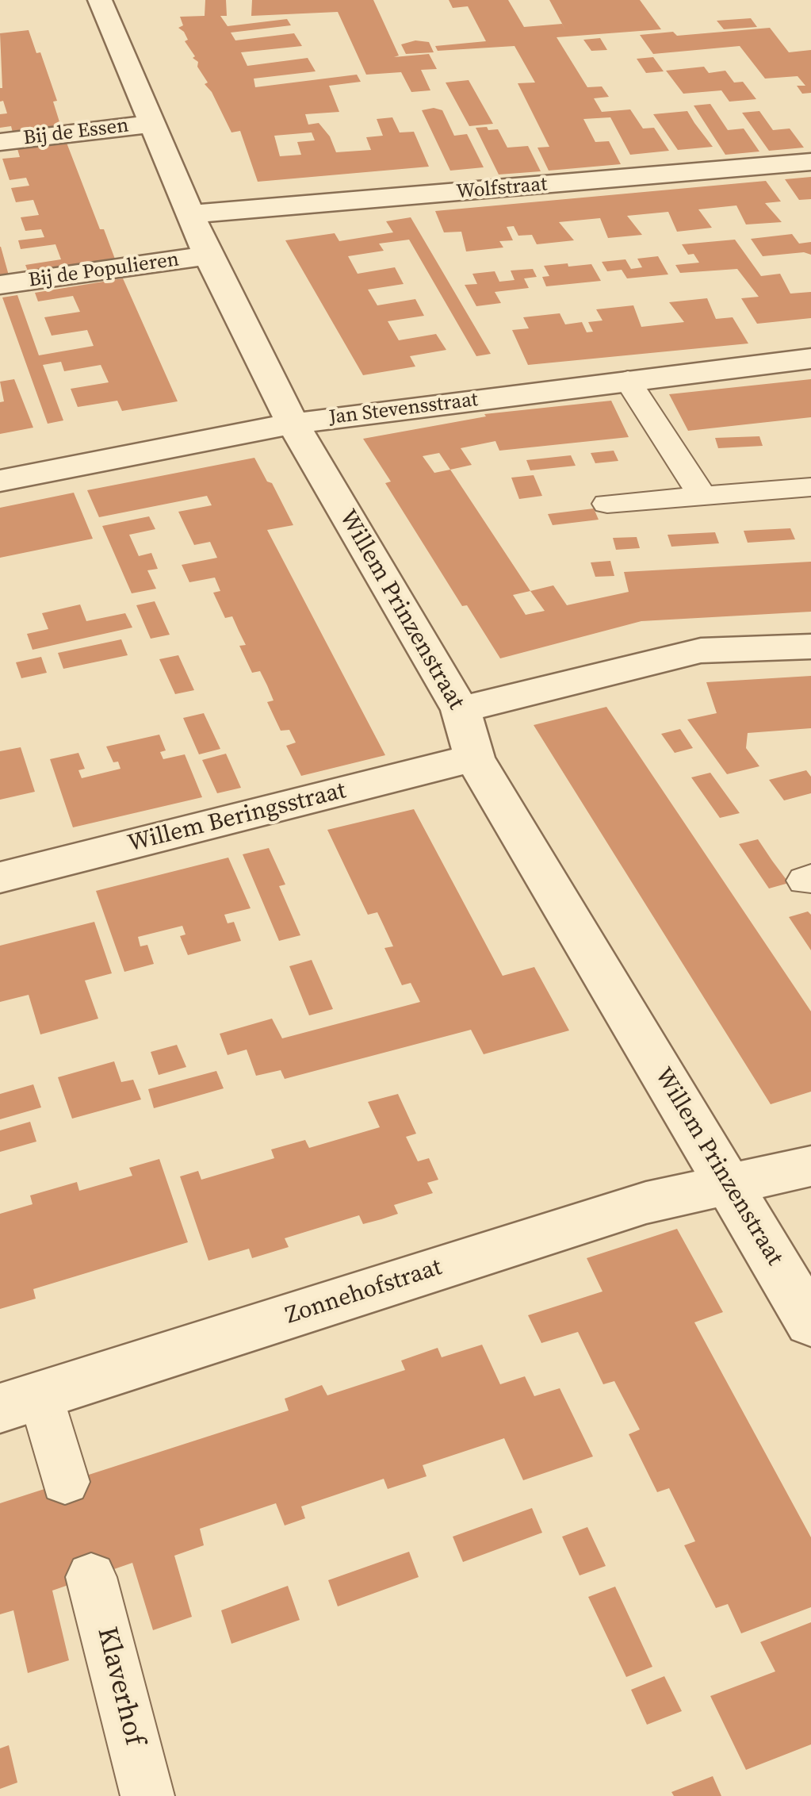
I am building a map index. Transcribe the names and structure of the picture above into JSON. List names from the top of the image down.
{
  "streets": {
    "street": [
      "Bij de Essen",
      "Wolfstraat",
      "Bij de Populieren",
      "Jan Stevensstraat",
      "Willem Prinzenstraat",
      "Willem Beringsstraat",
      "Zonnehofstraat"
    ],
    "lane": ["Klaverhof"]
  },
  "crossings": [
    ["Bij de Essen", "Willem Prinzenstraat"],
    ["Wolfstraat", "Willem Prinzenstraat"],
    ["Bij de Populieren", "Willem Prinzenstraat"],
    ["Jan Stevensstraat", "Willem Prinzenstraat"],
    ["Willem Prinzenstraat", "Willem Beringsstraat"],
    ["Willem Prinzenstraat", "Zonnehofstraat"]
  ]
}
